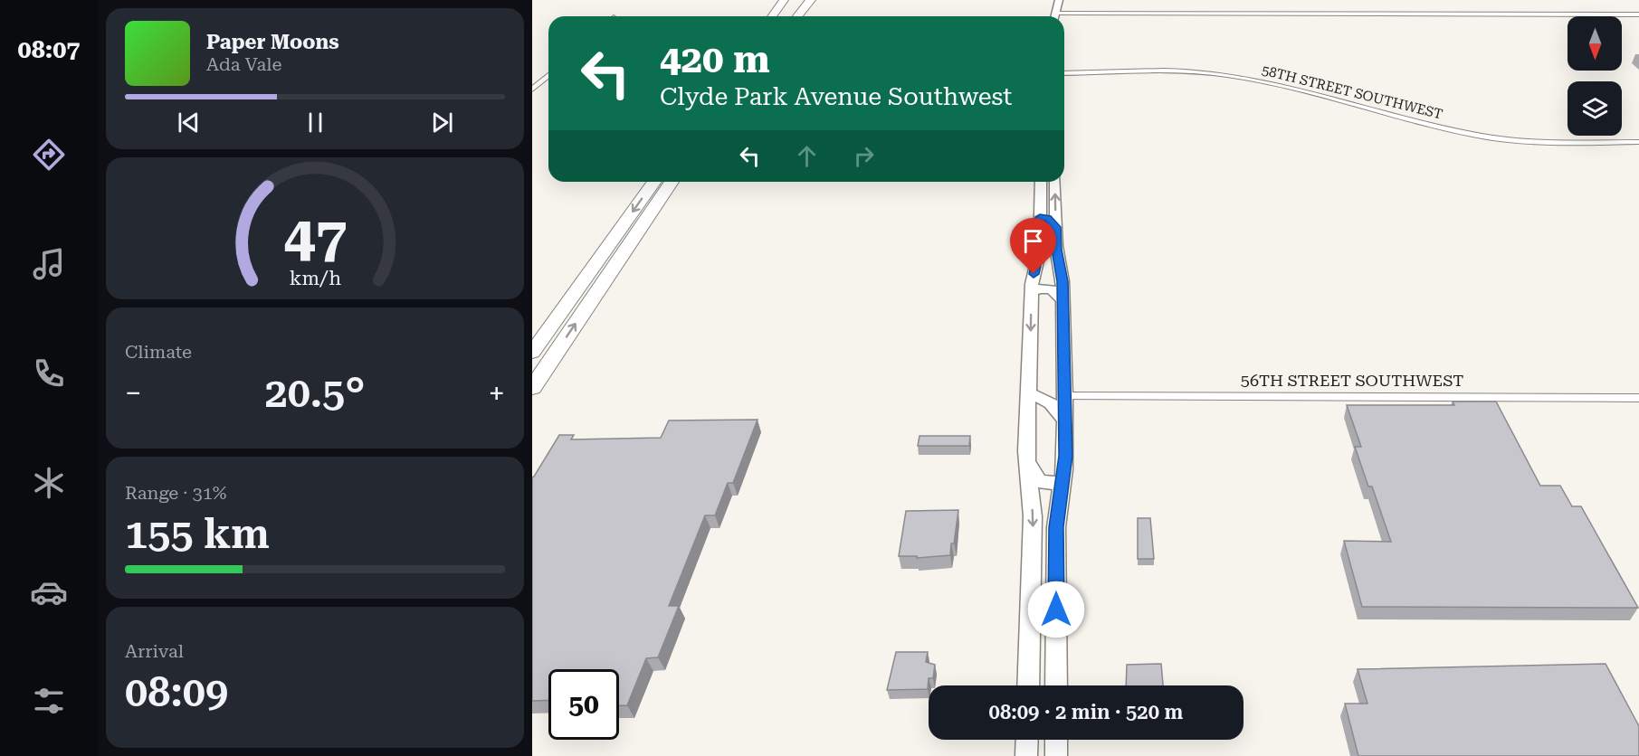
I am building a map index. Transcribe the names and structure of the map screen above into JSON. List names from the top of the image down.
{
  "streets": {
    "street": ["58TH STREET SOUTHWEST", "56TH STREET SOUTHWEST"]
  },
  "north": "bottom",
  "page": {
    "tabs": "08:07",
    "turn": ["420 m", "Clyde Park Avenue Southwest"],
    "song": ["Paper Moons", "Ada Vale"],
    "tile": [
      "Climate",
      ["Range · 31%", "155 km"],
      ["Arrival", "08:09"]
    ],
    "heat": ["−", "20.5°", "+"],
    "limit": "50",
    "trip": "08:09 · 2 min · 520 m",
    "gauge": ["47", "km/h"]
  }
}
